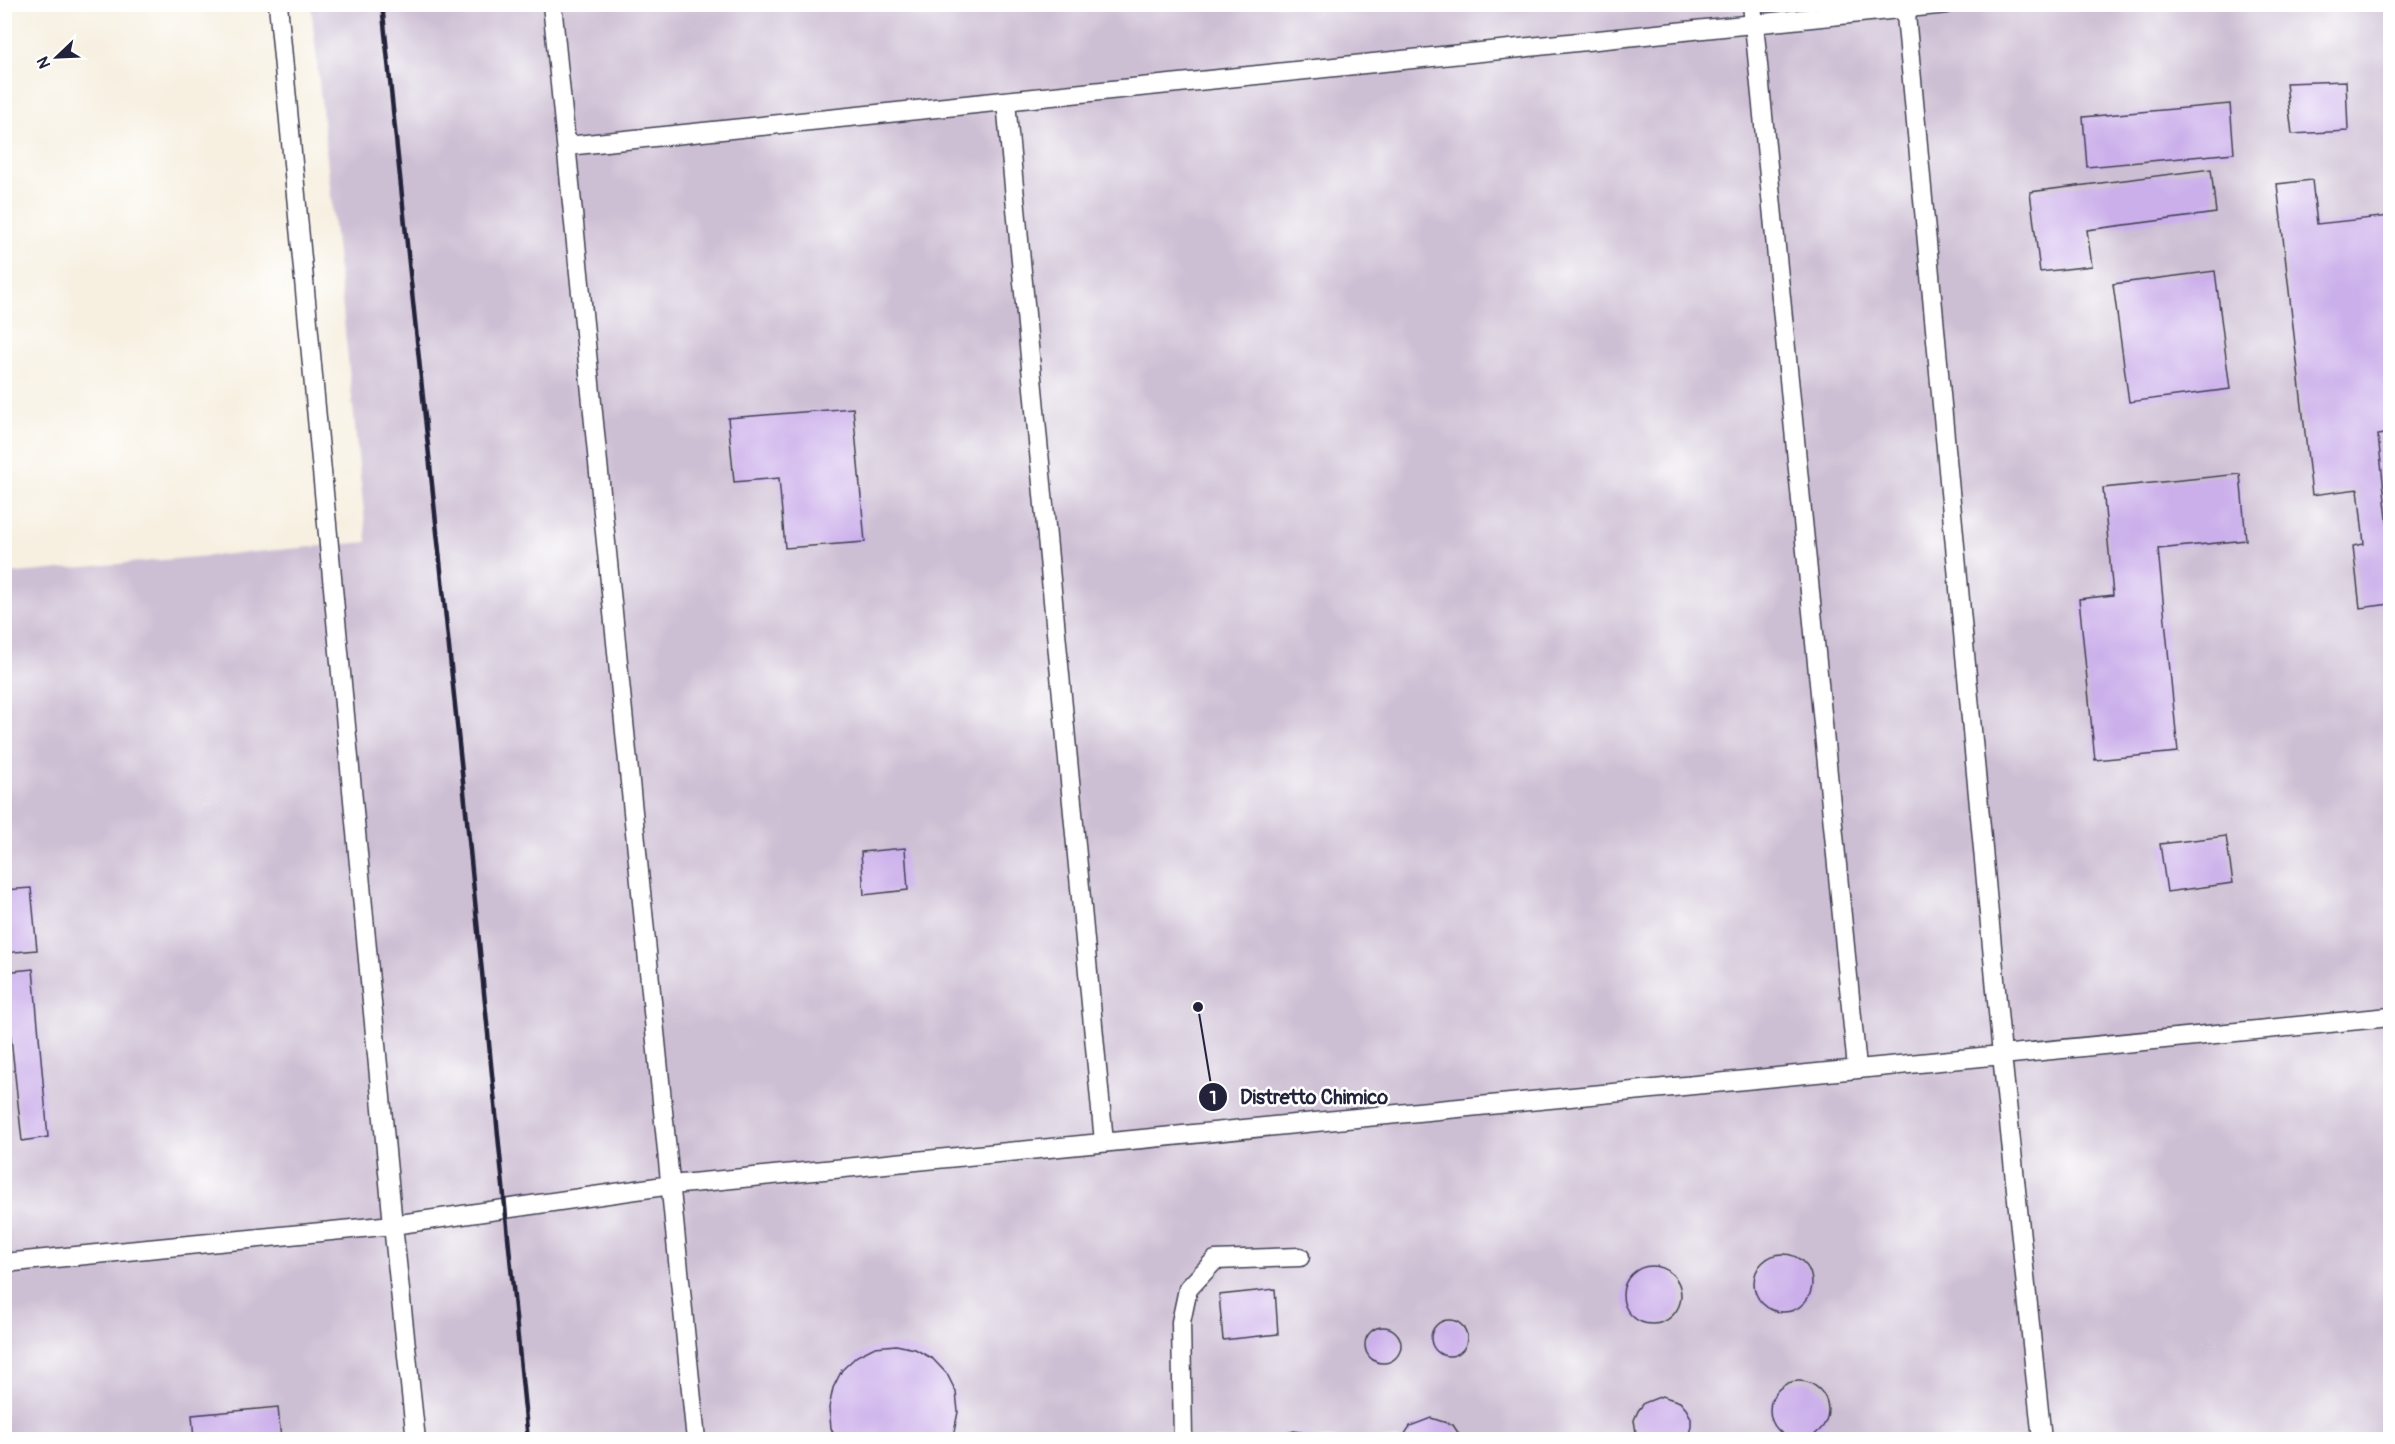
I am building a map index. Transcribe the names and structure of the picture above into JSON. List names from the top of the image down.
{
  "places": ["Distretto Chimico"],
  "north": "bottom left"
}
